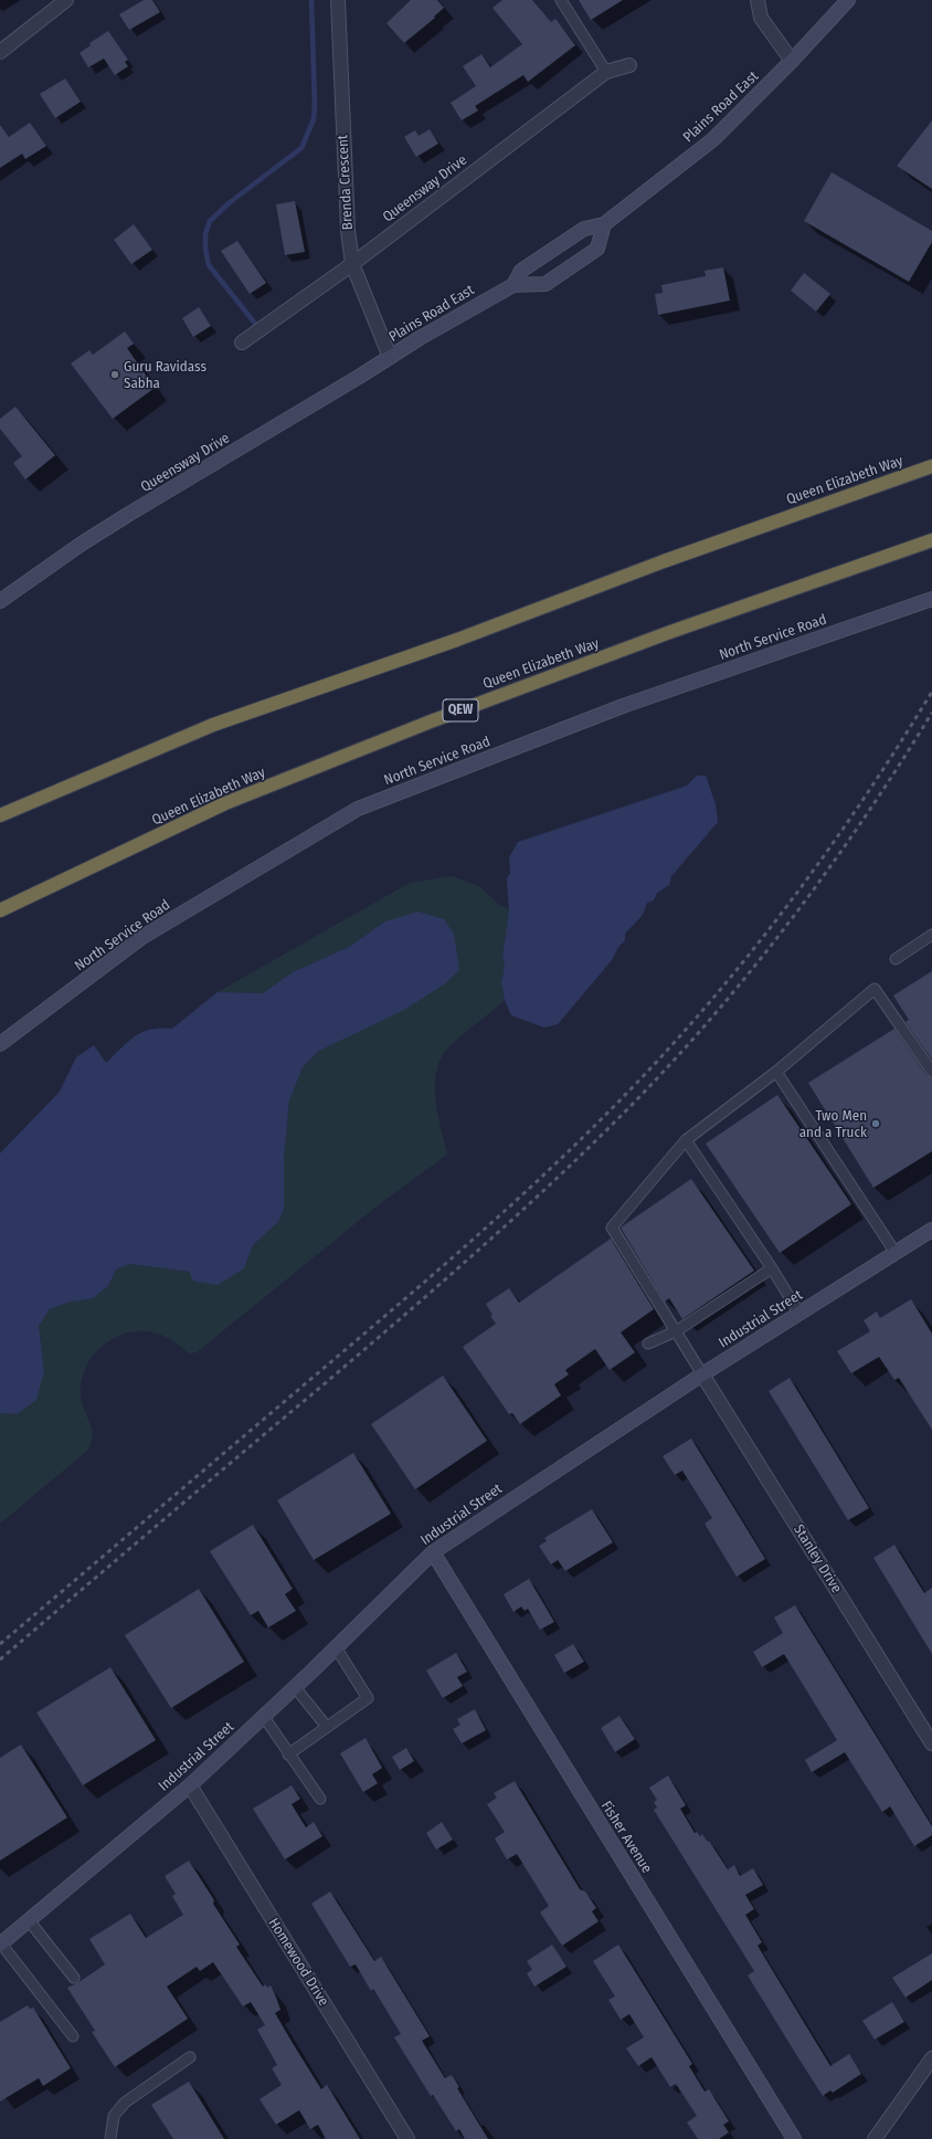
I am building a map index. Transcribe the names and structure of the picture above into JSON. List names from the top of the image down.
{
  "streets": {
    "highway": ["Queen Elizabeth Way", "QEW"],
    "street": [
      "Plains Road East",
      "Brenda Crescent",
      "Queensway Drive",
      "North Service Road",
      "Industrial Street",
      "Stanley Drive",
      "Fisher Avenue",
      "Homewood Drive"
    ]
  },
  "crossings": [
    ["Plains Road East", "Brenda Crescent"],
    ["Plains Road East", "Queensway Drive"],
    ["Brenda Crescent", "Queensway Drive"],
    ["Industrial Street", "Stanley Drive"],
    ["Industrial Street", "Fisher Avenue"],
    ["Industrial Street", "Homewood Drive"]
  ],
  "places": ["Guru Ravidass Sabha", "Two Men and a Truck"]
}
